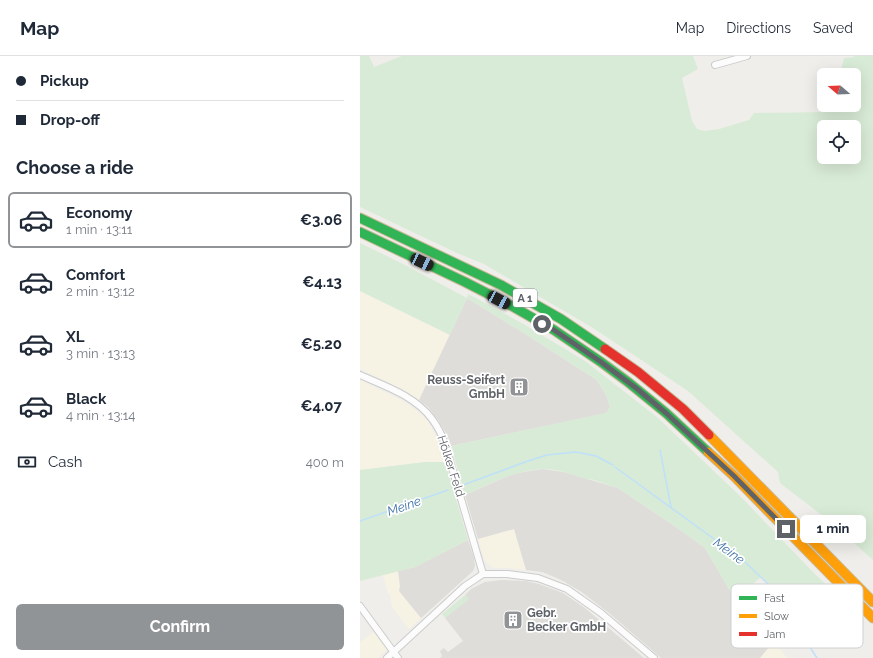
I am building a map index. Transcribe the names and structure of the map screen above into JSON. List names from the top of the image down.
{
  "streets": {
    "highway": ["A 1"],
    "street": ["Hölker Feld"]
  },
  "water": ["Meine"],
  "places": {
    "building": ["Reuss-Seifert GmbH", "Gebr. Becker GmbH"]
  },
  "legend": ["Fast", "Slow", "Jam"],
  "north": "left",
  "page": {
    "header": "Map",
    "nav": ["Map", "Directions", "Saved"],
    "banner": ["Pickup", "Drop-off"],
    "heading": "Choose a ride",
    "list": [
      {
        "name": "Economy",
        "note": "1 min · 13:11",
        "value": "€3.06"
      },
      {
        "name": "Comfort",
        "note": "2 min · 13:12",
        "value": "€4.13"
      },
      {
        "name": "XL",
        "note": "3 min · 13:13",
        "value": "€5.20"
      },
      {
        "name": "Black",
        "note": "4 min · 13:14",
        "value": "€4.07"
      }
    ],
    "pay": ["Cash", "400 m"],
    "bubble": "1 min",
    "buttons": "Confirm"
  }
}
